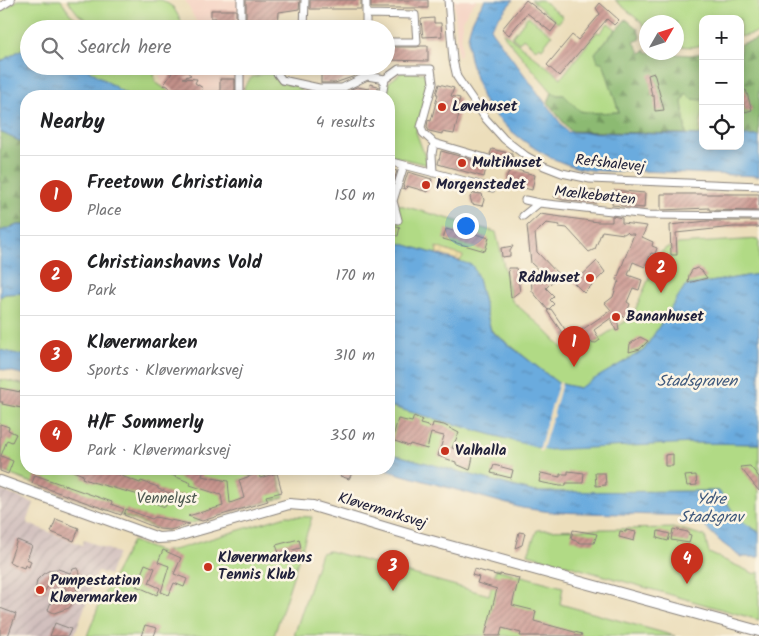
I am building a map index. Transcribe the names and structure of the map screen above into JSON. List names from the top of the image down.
{
  "streets": {
    "street": ["Refshalevej", "Mælkebøtten", "Kløvermarksvej"]
  },
  "water": ["Stadsgraven", "Ydre Stadsgrav"],
  "parks": ["Vennelyst"],
  "places": [
    "Løvehuset",
    "Multihuset",
    "Morgenstedet",
    "Rådhuset",
    "Bananhuset",
    "Valhalla",
    "Kløvermarkens Tennis Klub",
    "Pumpestation Kløvermarken"
  ],
  "north": "top right",
  "page": {
    "map_buttons": ["+", "−"],
    "search": "Search here",
    "heading": ["Nearby", "4 results"],
    "list": [
      {
        "mark": "1",
        "name": "Freetown Christiania",
        "note": "Place",
        "value": "150 m"
      },
      {
        "mark": "2",
        "name": "Christianshavns Vold",
        "note": "Park",
        "value": "170 m"
      },
      {
        "mark": "3",
        "name": "Kløvermarken",
        "note": "Sports · Kløvermarksvej",
        "value": "310 m"
      },
      {
        "mark": "4",
        "name": "H/F Sommerly",
        "note": "Park · Kløvermarksvej",
        "value": "350 m"
      }
    ],
    "pins": [
      "2",
      "1",
      "4",
      "3"
    ]
  }
}
